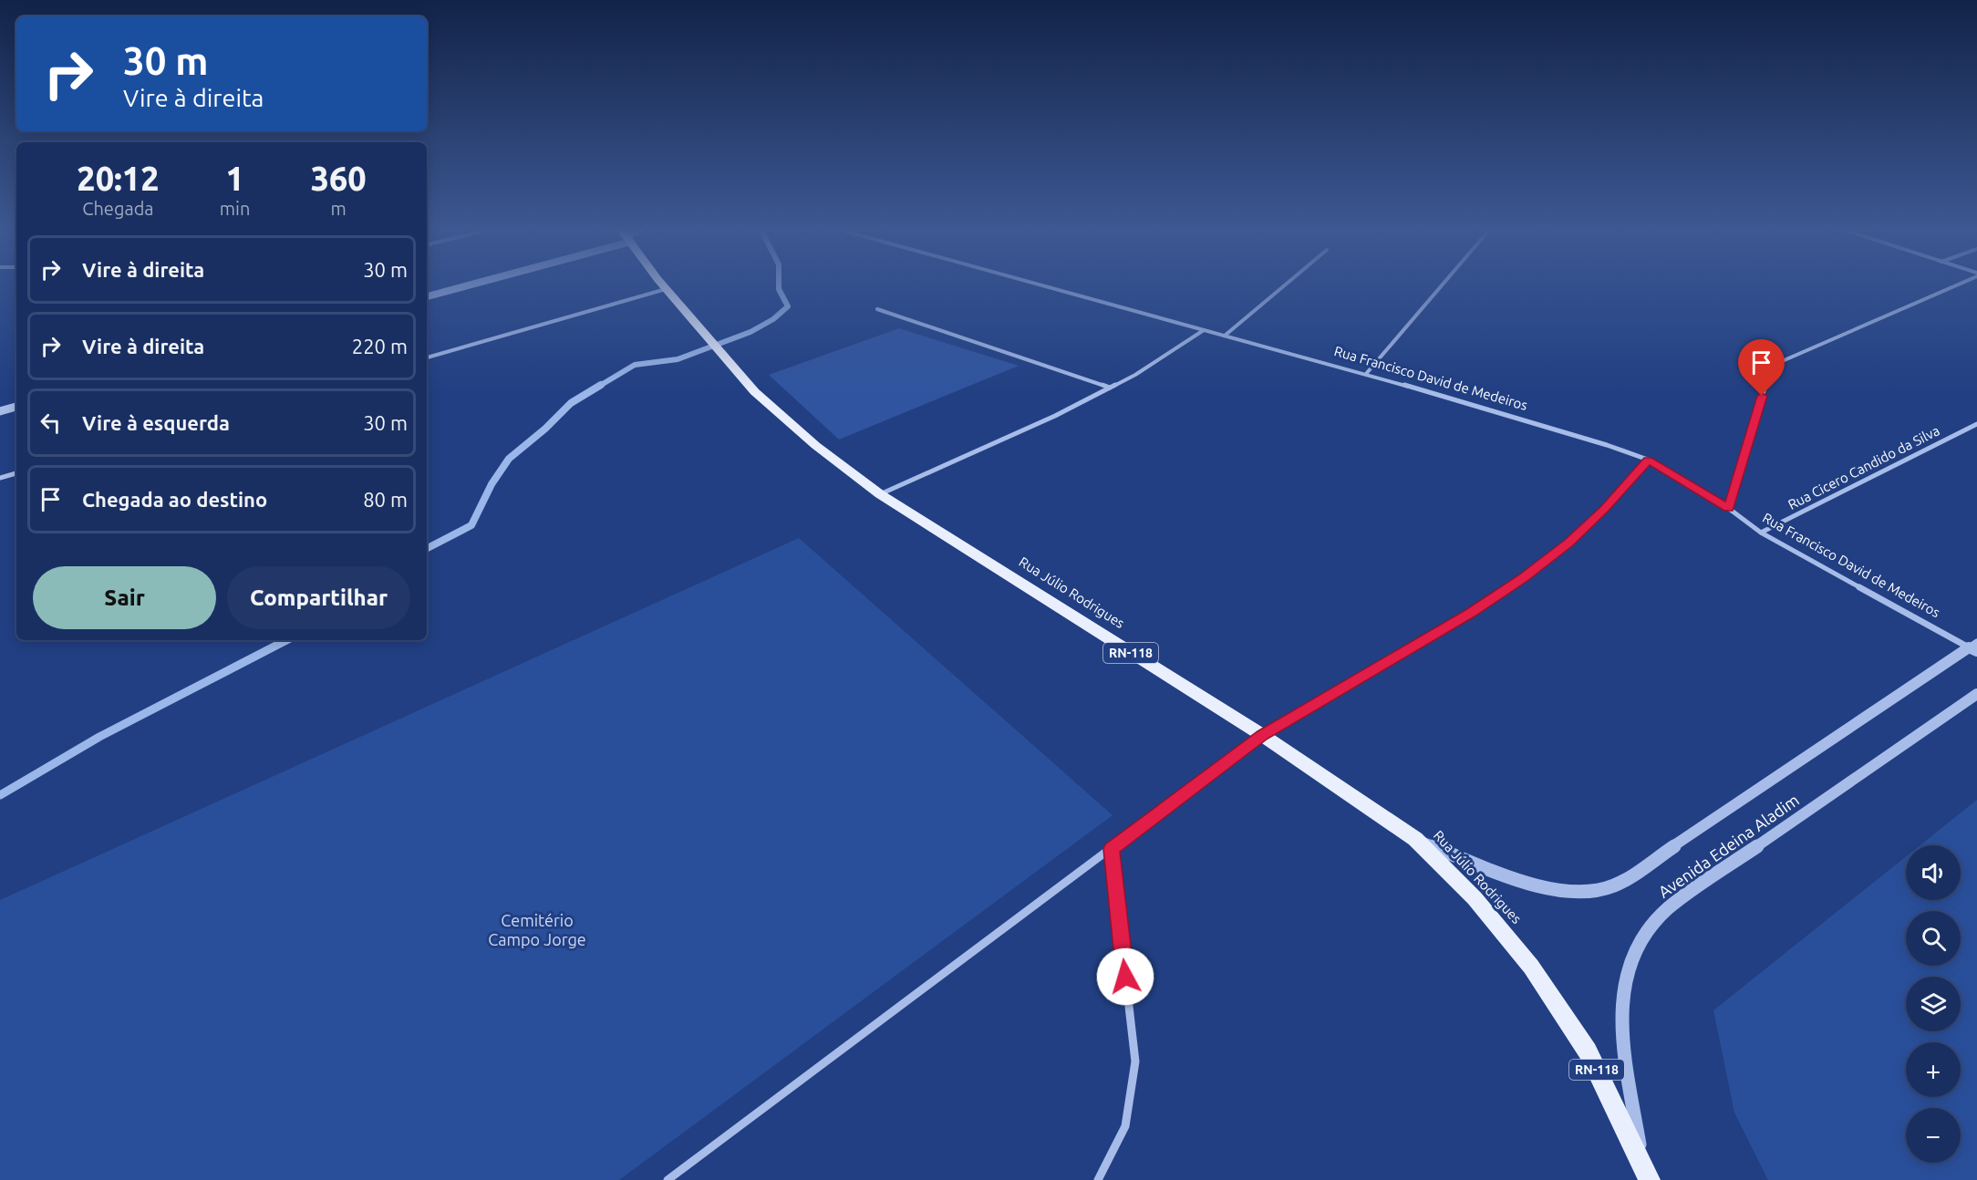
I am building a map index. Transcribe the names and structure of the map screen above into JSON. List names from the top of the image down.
{
  "streets": {
    "main road": ["Rua Júlio Rodrigues", "RN-118"],
    "street": ["Rua Francisco David de Medeiros", "Rua Cicero Candido da Silva", "Avenida Edeina Aladim"]
  },
  "crossings": [
    ["Rua Francisco David de Medeiros", "Rua Cicero Candido da Silva"],
    ["Rua Francisco David de Medeiros", "Avenida Edeina Aladim"],
    ["Rua Júlio Rodrigues", "Avenida Edeina Aladim"]
  ],
  "parks": ["Cemitério Campo Jorge"],
  "page": {
    "turn": ["30 m", "Vire à direita"],
    "eta": [
      "20:12",
      "Chegada",
      "1",
      "min",
      "360",
      "m"
    ],
    "list": [
      {
        "name": "Vire à direita",
        "value": "30 m"
      },
      {
        "name": "Vire à direita",
        "value": "220 m"
      },
      {
        "name": "Vire à esquerda",
        "value": "30 m"
      },
      {
        "name": "Chegada ao destino",
        "value": "80 m"
      }
    ],
    "buttons": ["Sair", "Compartilhar"],
    "map_buttons": ["+", "−"]
  }
}
